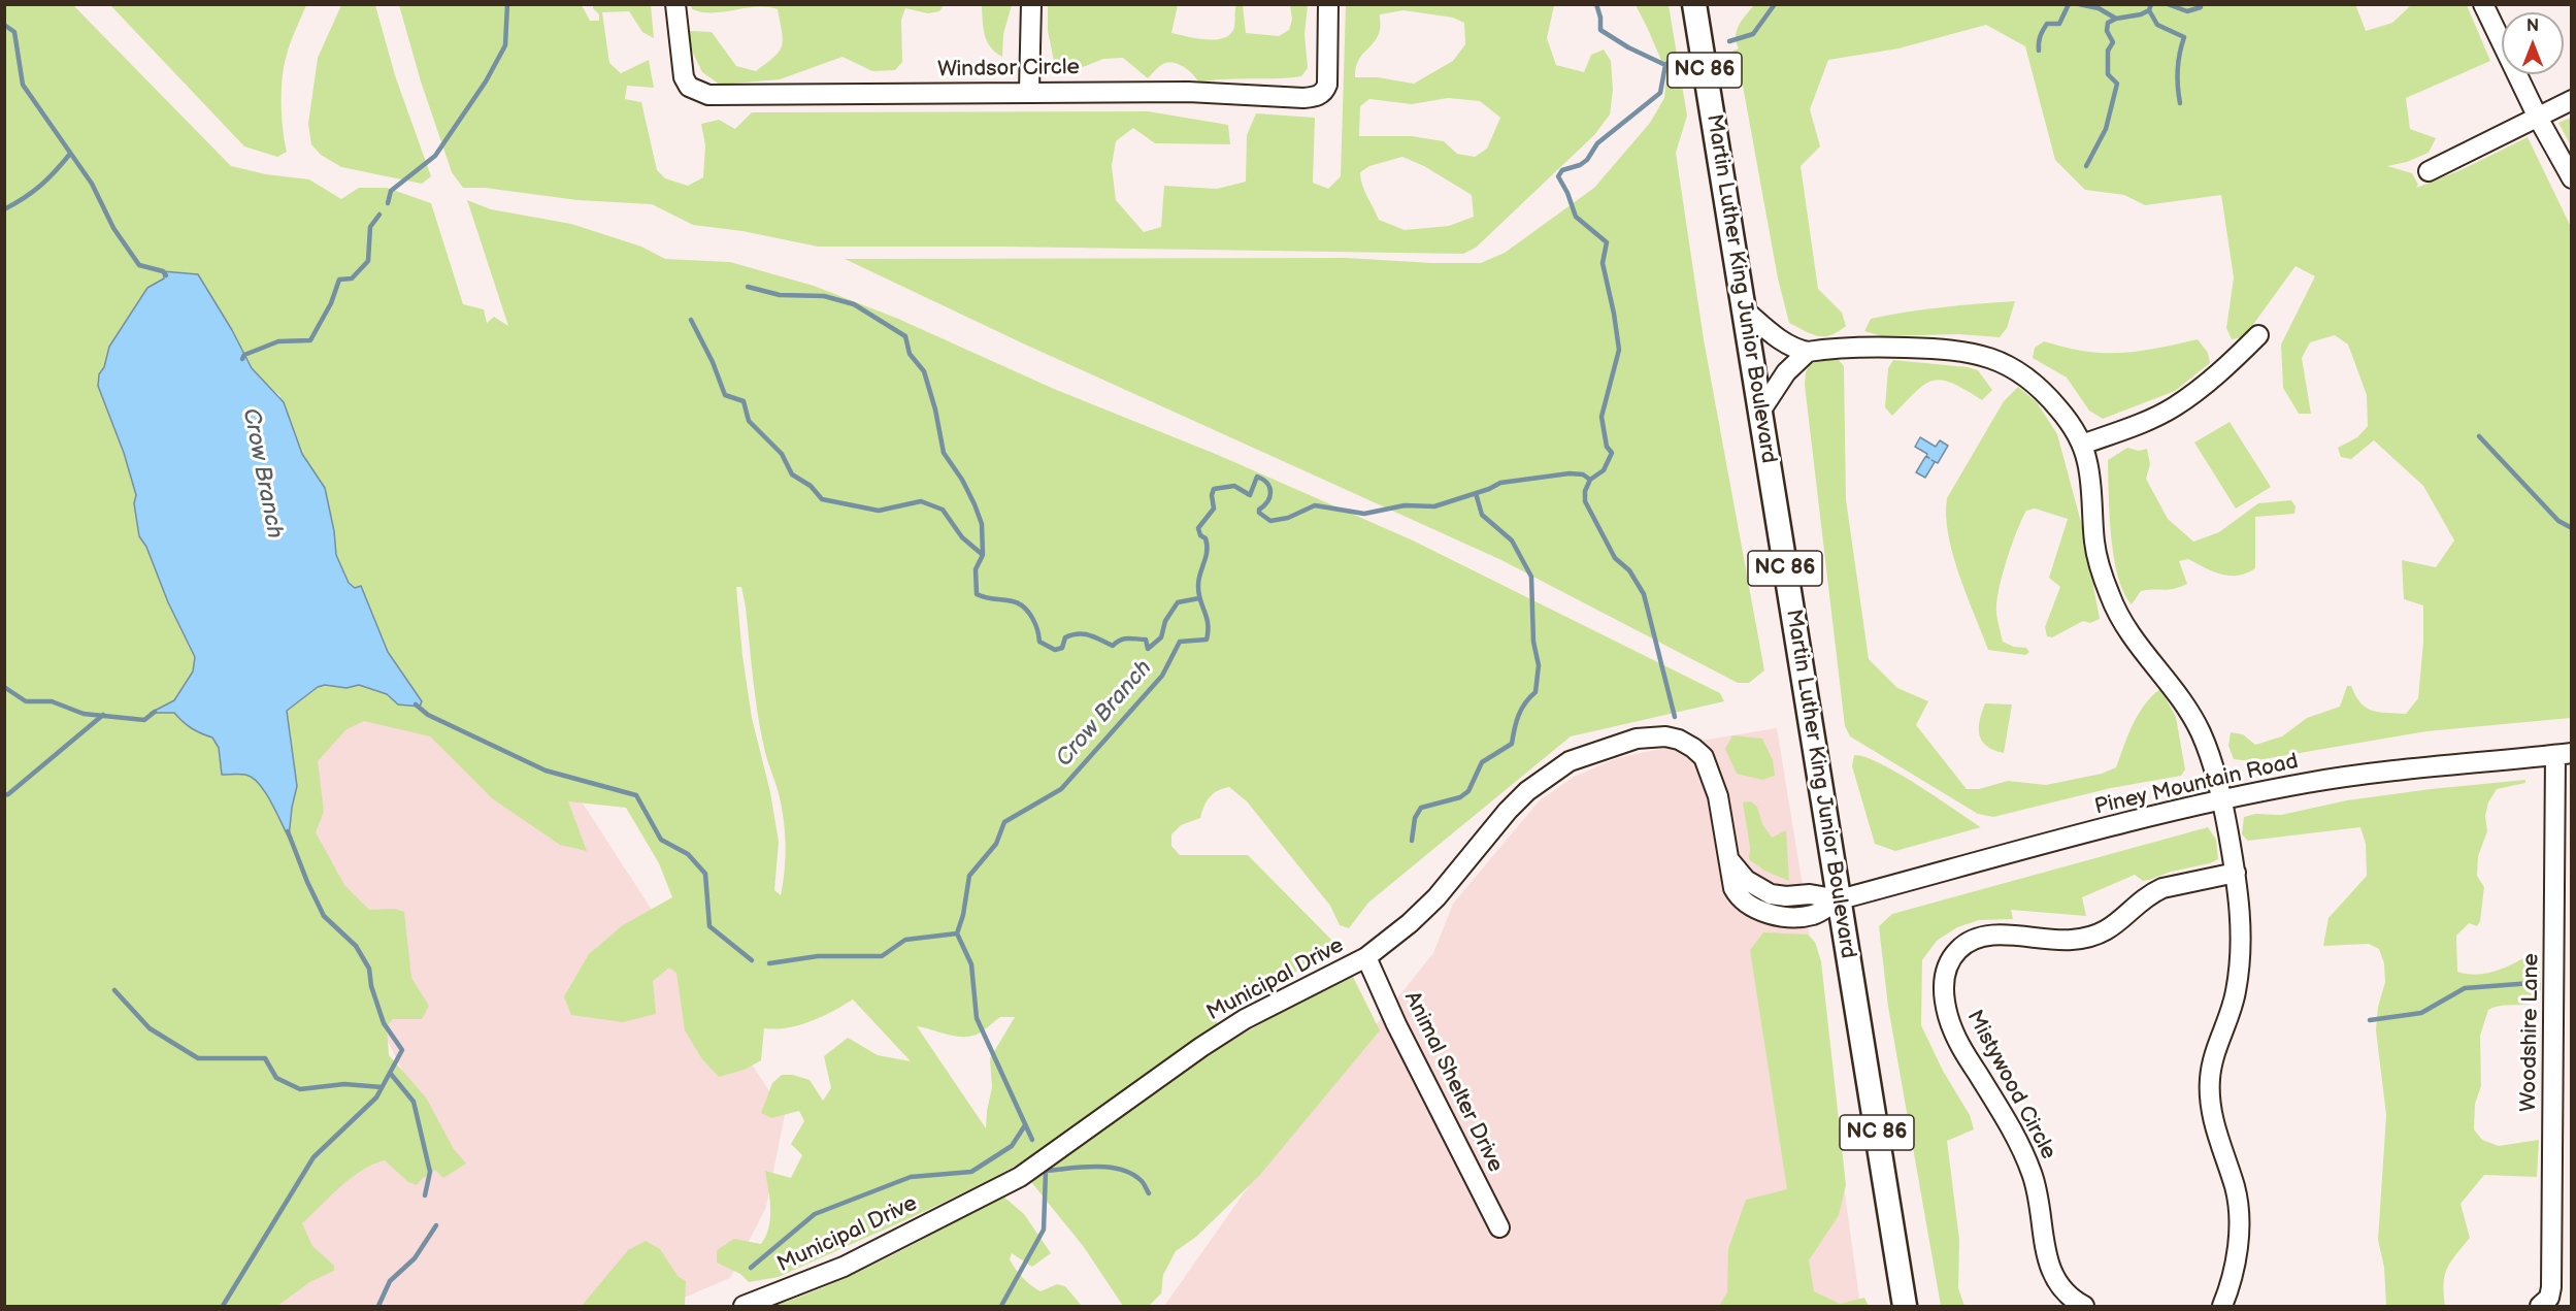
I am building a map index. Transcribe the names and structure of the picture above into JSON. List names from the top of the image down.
{
  "streets": {
    "main road": ["NC 86", "Martin Luther King Junior Boulevard"],
    "street": [
      "Windsor Circle",
      "Piney Mountain Road",
      "Municipal Drive",
      "Woodshire Lane",
      "Animal Shelter Drive",
      "Mistywood Circle"
    ]
  },
  "crossings": [
    ["Martin Luther King Junior Boulevard", "Piney Mountain Road"],
    ["Martin Luther King Junior Boulevard", "Municipal Drive"],
    ["Piney Mountain Road", "Municipal Drive"],
    ["Piney Mountain Road", "Woodshire Lane"],
    ["Municipal Drive", "Animal Shelter Drive"]
  ],
  "water": ["Crow Branch"],
  "north": "top"
}
